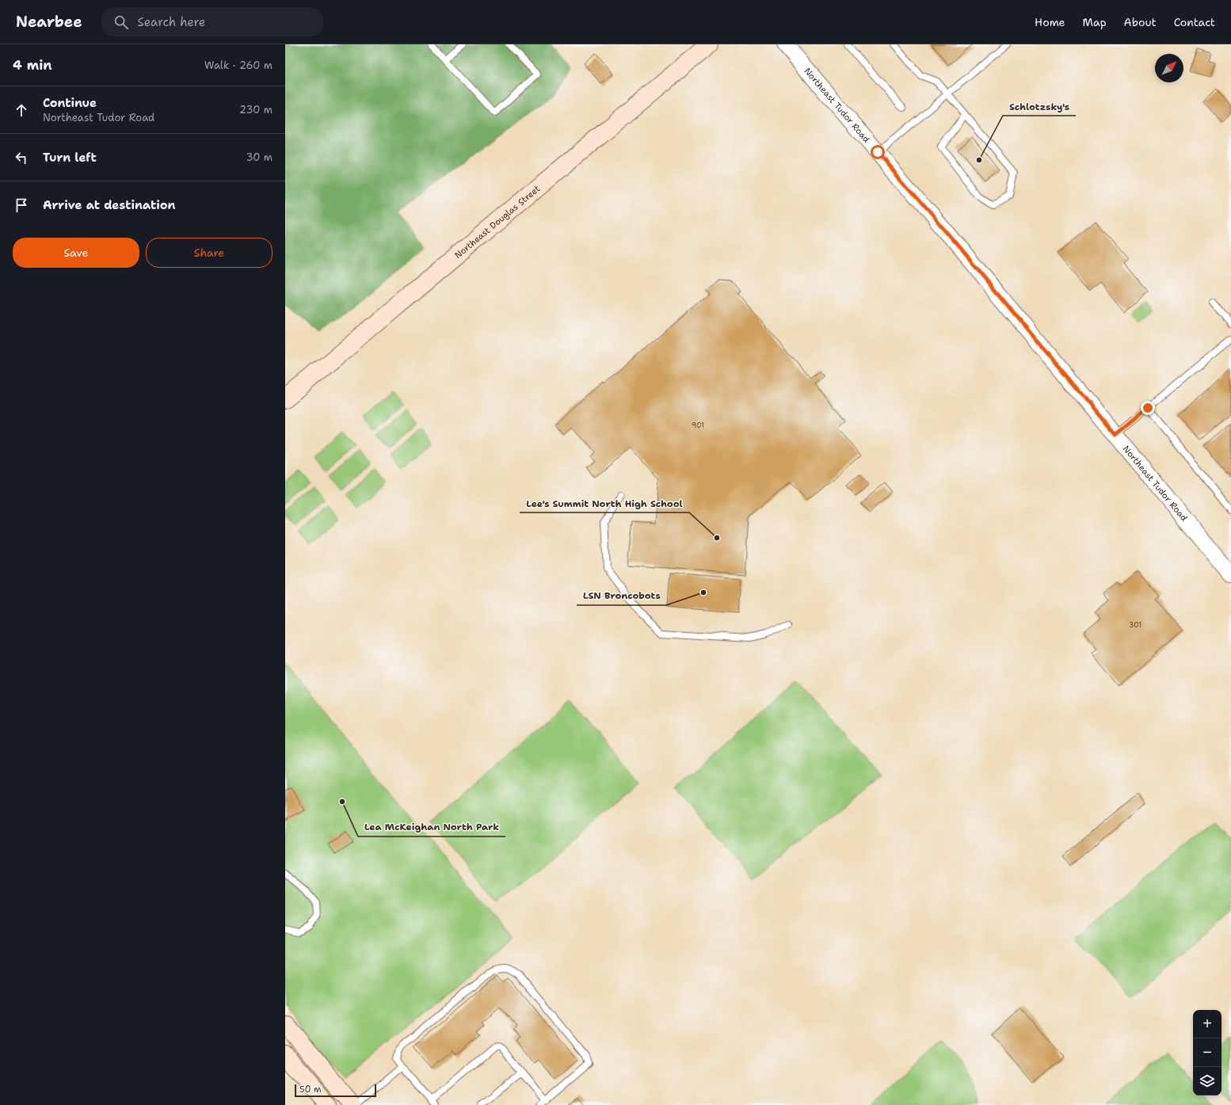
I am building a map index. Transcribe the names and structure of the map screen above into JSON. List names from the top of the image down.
{
  "streets": {
    "main road": ["Northeast Douglas Street"],
    "street": ["Northeast Tudor Road"]
  },
  "places": [
    "Schlotzsky's",
    "Lee's Summit North High School",
    "LSN Broncobots",
    "Lea McKeighan North Park"
  ],
  "house_numbers": ["901", "301"],
  "scale_bar": "50 m",
  "north": "top right",
  "page": {
    "header": "Nearbee",
    "search": "Search here",
    "nav": [
      "Home",
      "Map",
      "About",
      "Contact"
    ],
    "heading": ["4 min", "Walk · 260 m"],
    "list": [
      ["Continue", "Northeast Tudor Road", "230 m"],
      ["Turn left", "30 m"],
      "Arrive at destination"
    ],
    "buttons": ["Save", "Share"],
    "map_buttons": ["+", "−"],
    "scale": "50 m"
  }
}
